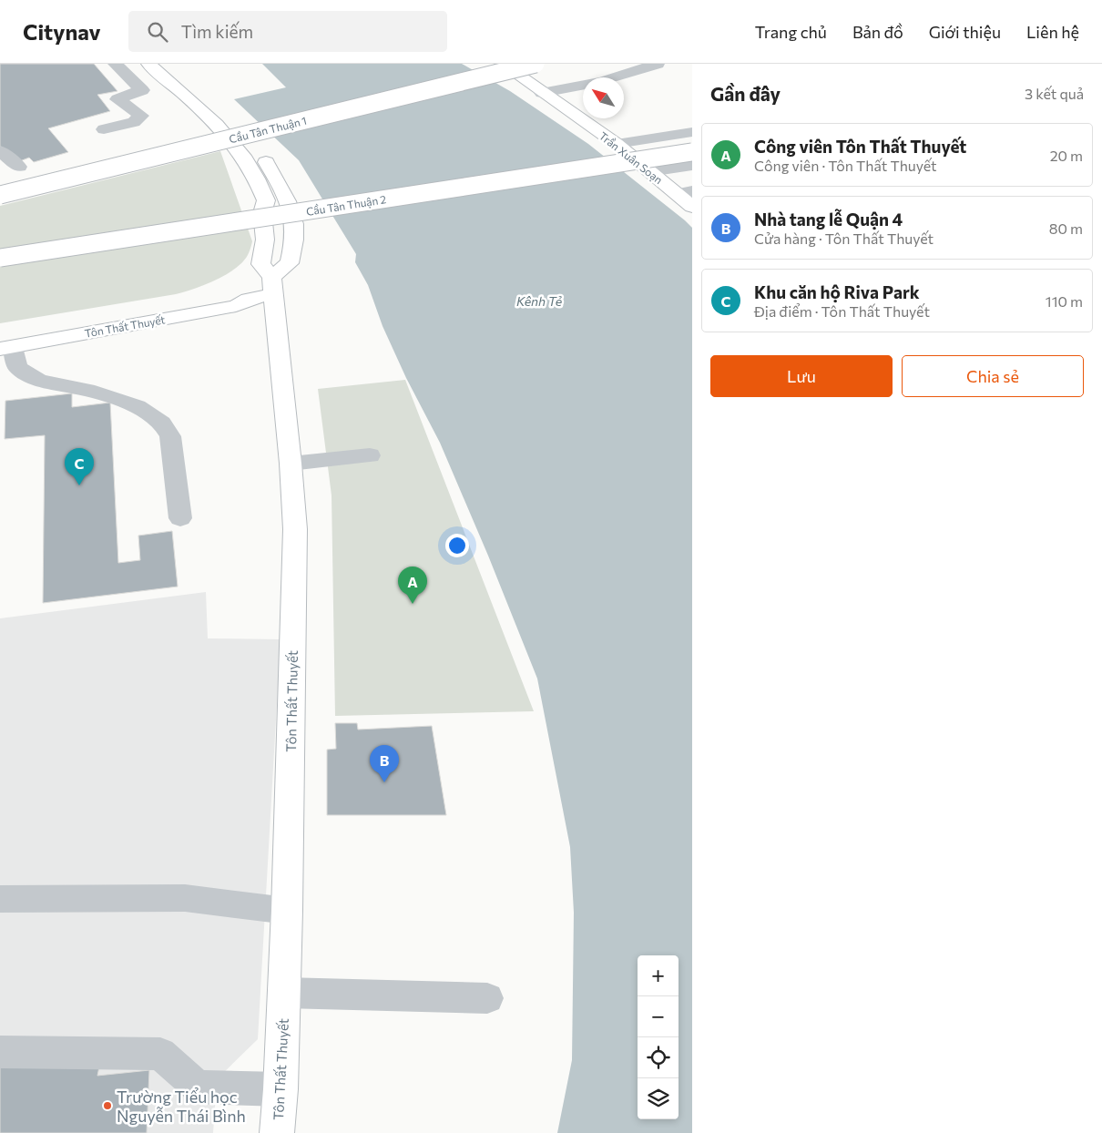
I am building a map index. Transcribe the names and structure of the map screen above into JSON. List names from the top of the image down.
{
  "streets": {
    "main road": [
      "Cầu Tân Thuận 1",
      "Trần Xuân Soạn",
      "Cầu Tân Thuận 2",
      "Tôn Thất Thuyết"
    ]
  },
  "water": ["Kênh Tẻ"],
  "places": ["Trường Tiểu học Nguyễn Thái Bình"],
  "north": "top left",
  "page": {
    "header": "Citynav",
    "search": "Tìm kiếm",
    "nav": [
      "Trang chủ",
      "Bản đồ",
      "Giới thiệu",
      "Liên hệ"
    ],
    "heading": ["Gần đây", "3 kết quả"],
    "list": [
      {
        "mark": "A",
        "name": "Công viên Tôn Thất Thuyết",
        "note": "Công viên · Tôn Thất Thuyết",
        "value": "20 m"
      },
      {
        "mark": "B",
        "name": "Nhà tang lễ Quận 4",
        "note": "Cửa hàng · Tôn Thất Thuyết",
        "value": "80 m"
      },
      {
        "mark": "C",
        "name": "Khu căn hộ Riva Park",
        "note": "Địa điểm · Tôn Thất Thuyết",
        "value": "110 m"
      }
    ],
    "buttons": ["Lưu", "Chia sẻ"],
    "pins": ["C", "A", "B"],
    "map_buttons": ["+", "−"]
  }
}
